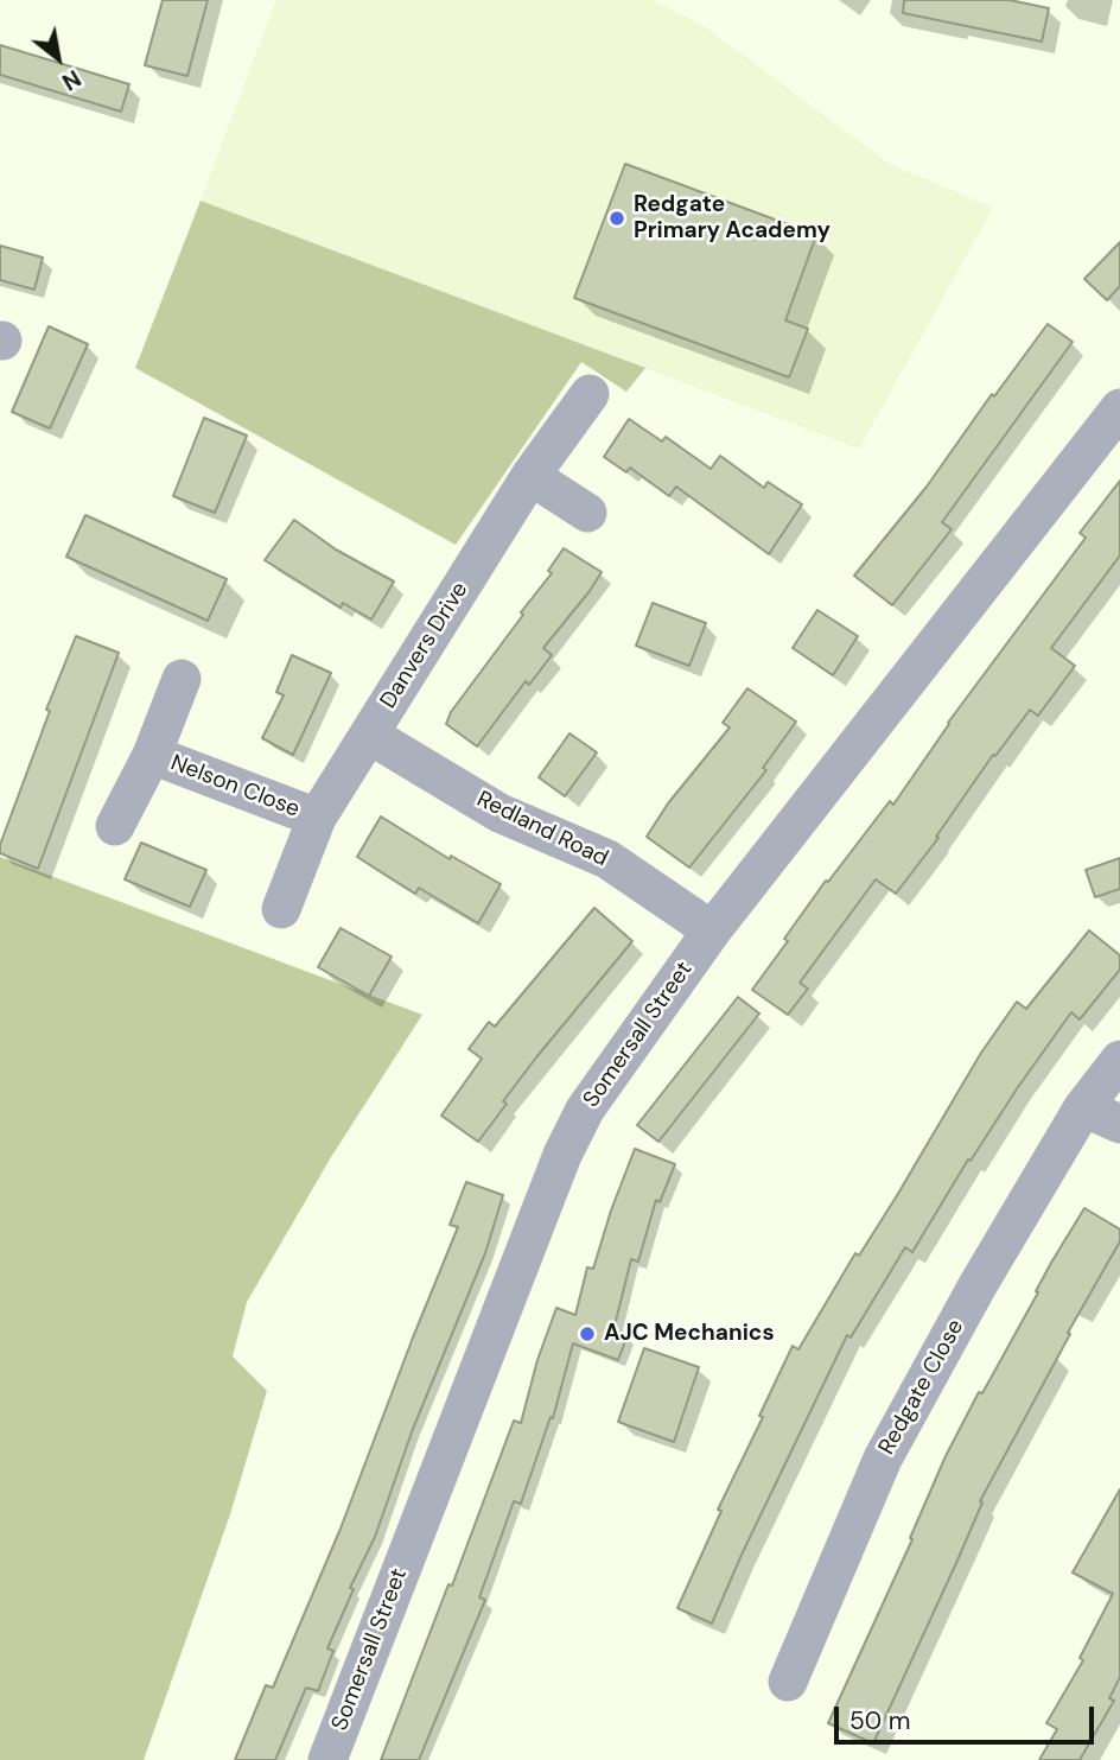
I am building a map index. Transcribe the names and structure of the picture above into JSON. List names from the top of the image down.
{
  "streets": {
    "street": [
      "Danvers Drive",
      "Nelson Close",
      "Redland Road",
      "Somersall Street",
      "Redgate Close"
    ]
  },
  "crossings": [
    ["Danvers Drive", "Nelson Close"],
    ["Danvers Drive", "Redland Road"],
    ["Redland Road", "Somersall Street"]
  ],
  "places": ["Redgate Primary Academy", "AJC Mechanics"],
  "scale_bar": "50 m",
  "north": "bottom right"
}
